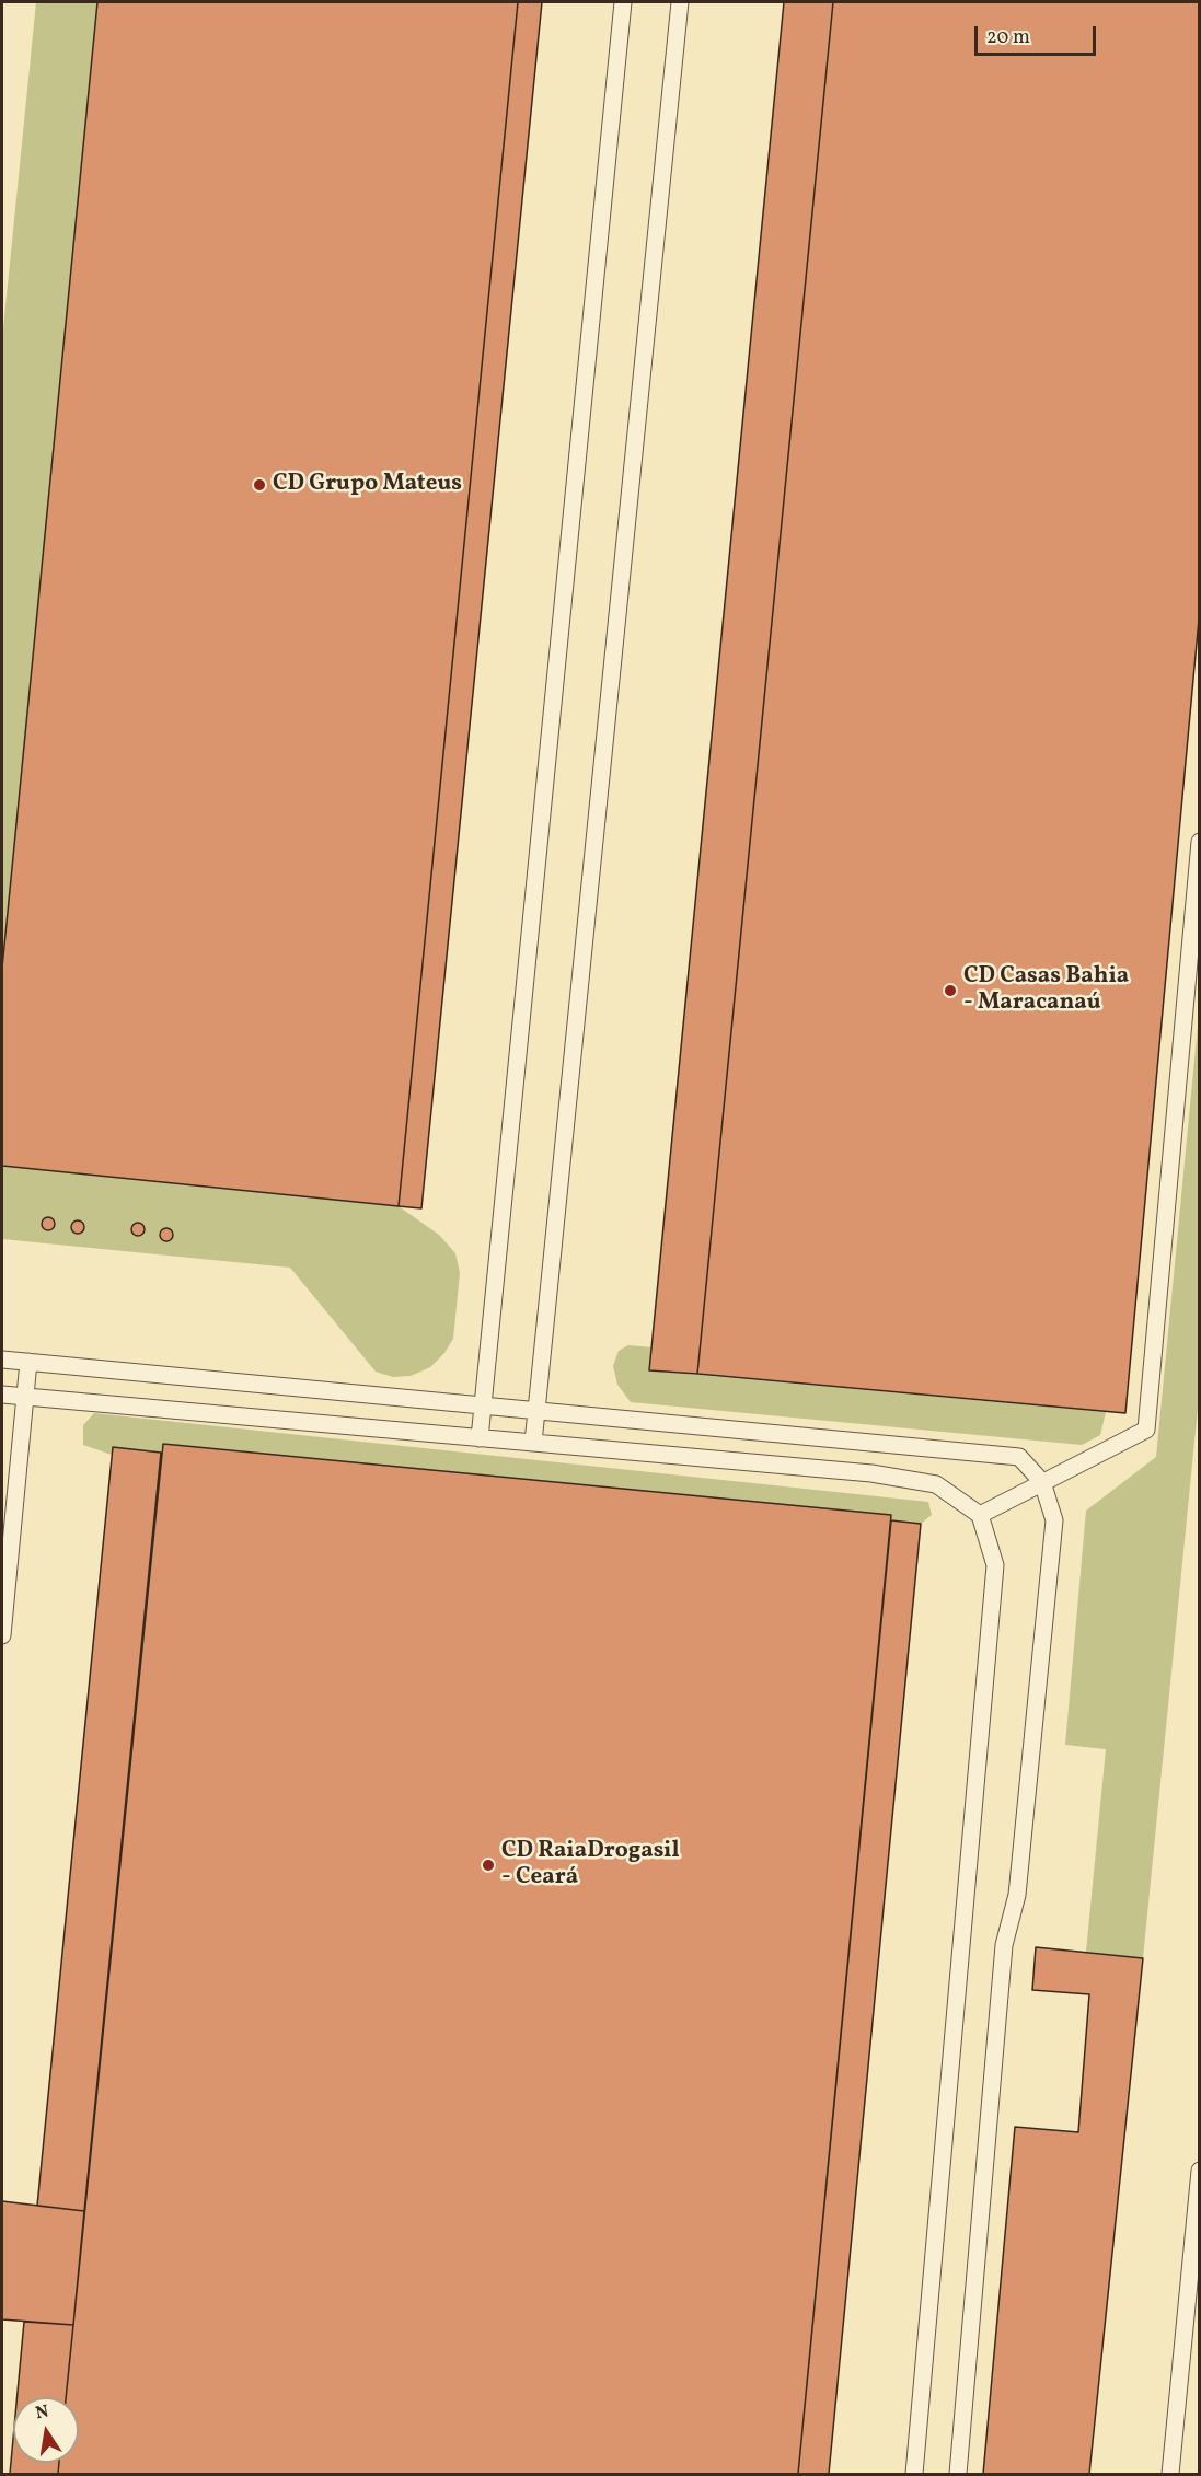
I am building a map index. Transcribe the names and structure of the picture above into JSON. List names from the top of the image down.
{
  "places": ["CD Grupo Mateus", "CD Casas Bahia - Maracanaú", "CD RaiaDrogasil - Ceará"],
  "scale_bar": "20 m",
  "north": "top"
}
